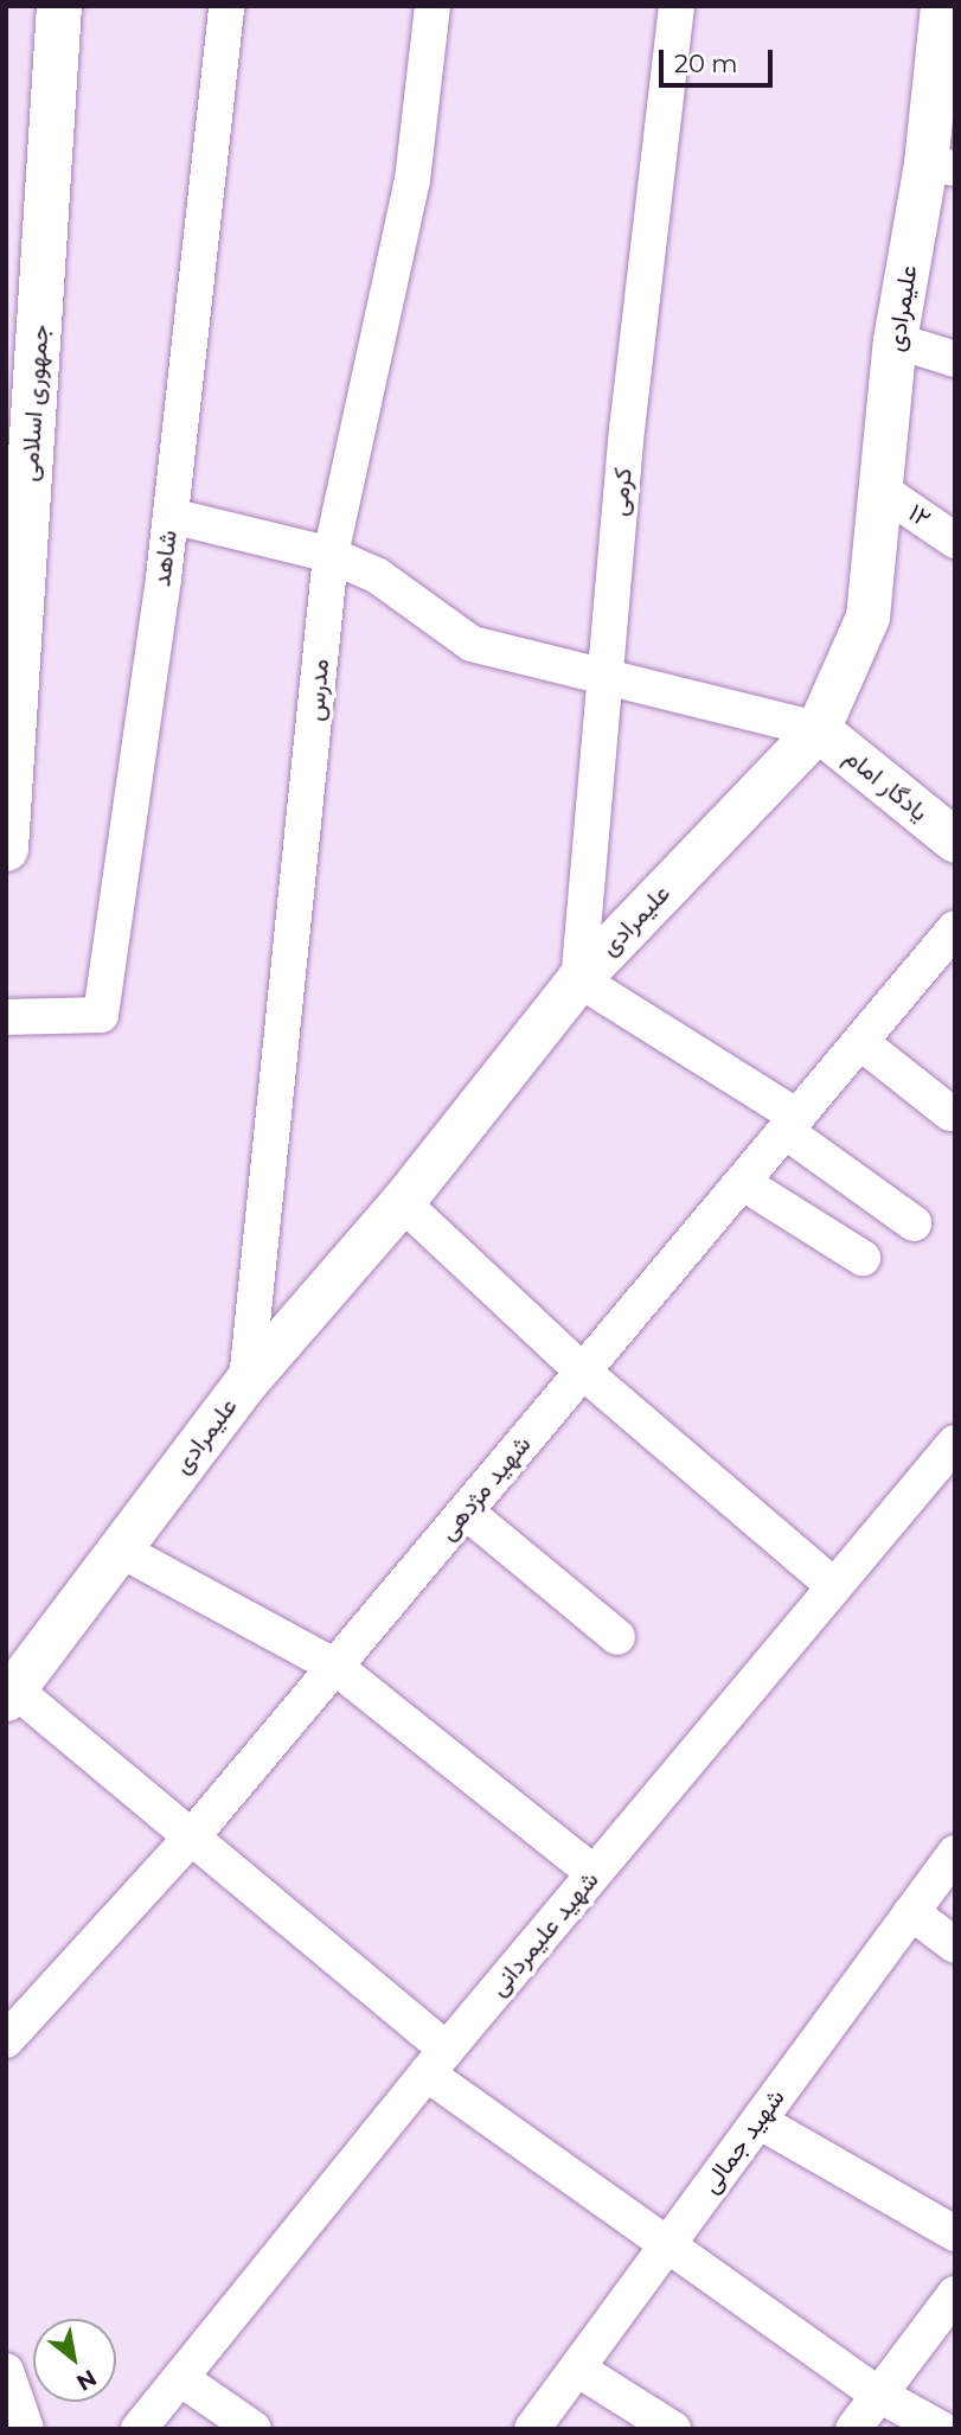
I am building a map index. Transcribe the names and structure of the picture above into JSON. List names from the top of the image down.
{
  "streets": {
    "main road": ["جمهوری اسلامی"],
    "street": [
      "علیمرادی",
      "کرمی",
      "۱۲",
      "شاهد",
      "مدرس",
      "یادگار امام",
      "شهید مژدهی",
      "شهید علیمردانی",
      "شهید جمالی"
    ]
  },
  "crossings": [
    ["علیمرادی", "کرمی"],
    ["علیمرادی", "۱۲"],
    ["علیمرادی", "مدرس"],
    ["علیمرادی", "یادگار امام"]
  ],
  "scale_bar": "20 m",
  "north": "bottom right"
}
